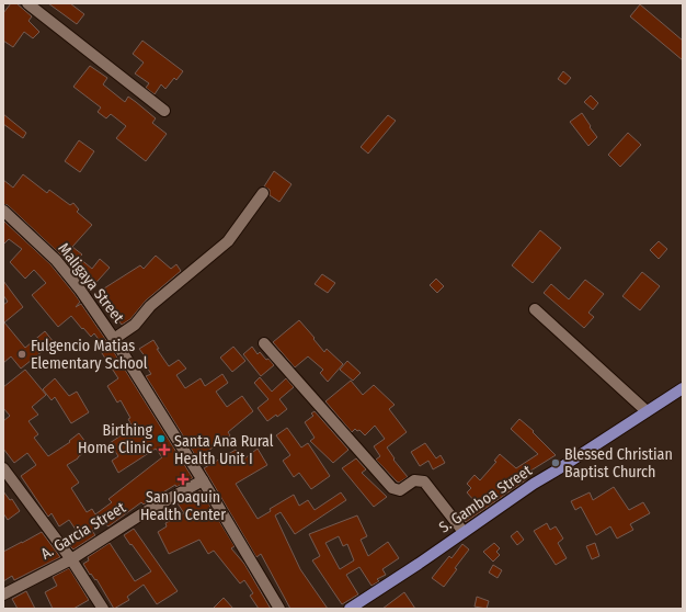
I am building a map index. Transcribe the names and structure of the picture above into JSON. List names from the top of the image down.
{
  "streets": {
    "main road": ["S. Gamboa Street"],
    "street": ["Maligaya Street", "A. Garcia Street"]
  },
  "crossings": [
    ["Maligaya Street", "A. Garcia Street"]
  ],
  "places": {
    "other": ["Fulgencio Matias Elementary School", "Birthing Home Clinic", "Blessed Christian Baptist Church"],
    "health": ["Santa Ana Rural Health Unit I", "San Joaquin Health Center"]
  }
}
